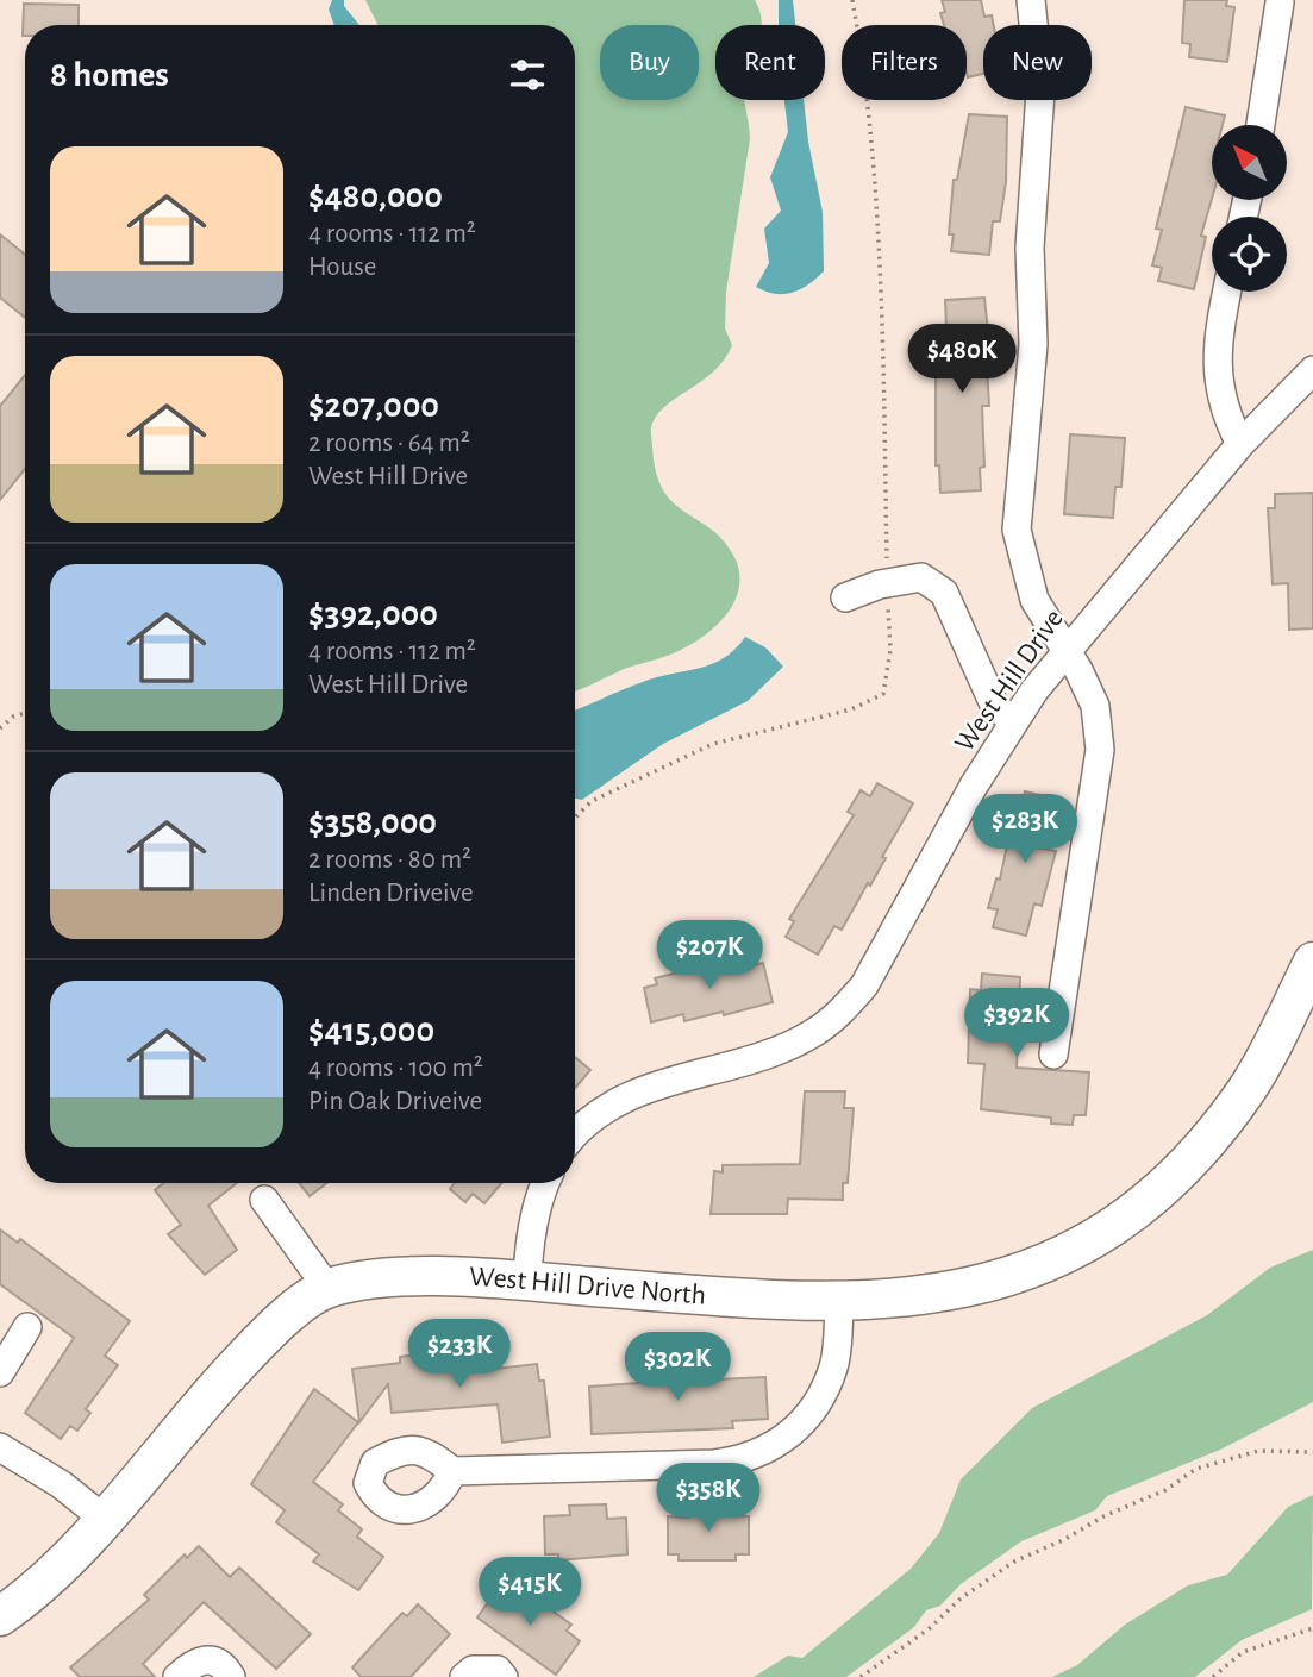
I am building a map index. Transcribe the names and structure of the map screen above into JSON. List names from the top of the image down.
{
  "streets": {
    "street": ["West Hill Drive", "West Hill Drive North"]
  },
  "north": "top left",
  "page": {
    "chip": [
      "Buy",
      "Rent",
      "Filters",
      "New"
    ],
    "heading": "8 homes",
    "list": [
      {
        "name": "$480,000",
        "note": "4 rooms · 112 m² · House"
      },
      {
        "name": "$207,000",
        "note": "2 rooms · 64 m² · West Hill Drive"
      },
      {
        "name": "$392,000",
        "note": "4 rooms · 112 m² · West Hill Drive"
      },
      {
        "name": "$358,000",
        "note": "2 rooms · 80 m² · Linden Driveive"
      },
      {
        "name": "$415,000",
        "note": "4 rooms · 100 m² · Pin Oak Driveive"
      }
    ],
    "price": [
      "$480K",
      "$283K",
      "$207K",
      "$392K",
      "$233K",
      "$302K",
      "$358K",
      "$415K"
    ]
  }
}
